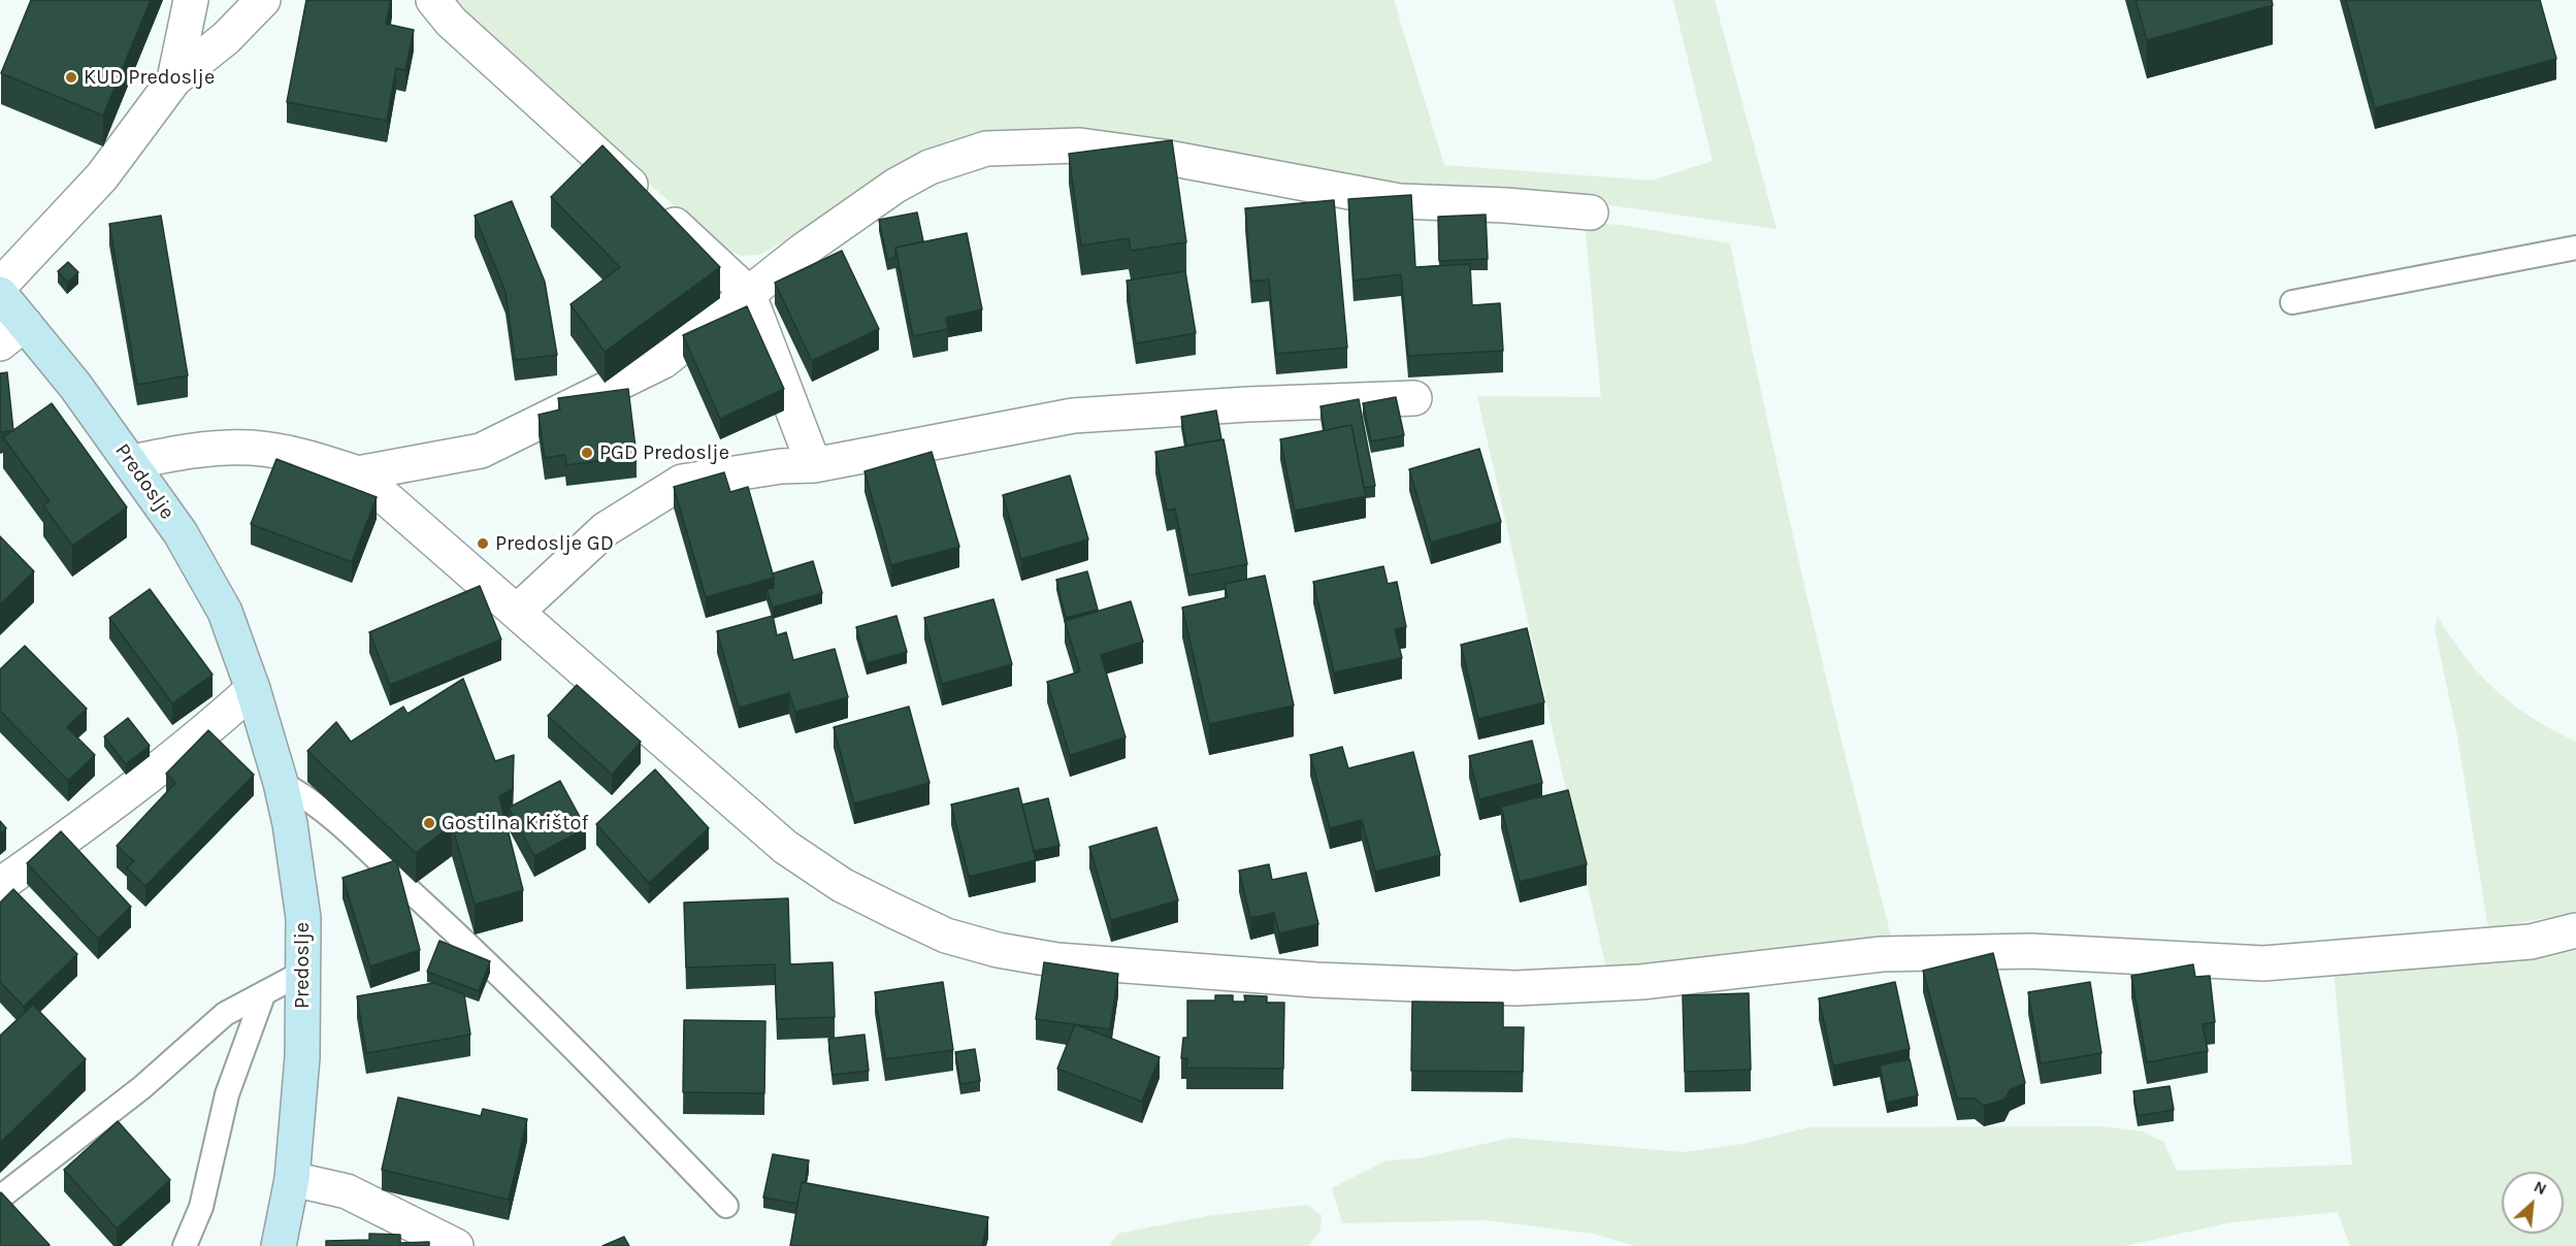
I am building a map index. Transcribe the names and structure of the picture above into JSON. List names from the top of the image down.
{
  "streets": {
    "street": ["Predoslje"]
  },
  "places": [
    "KUD Predoslje",
    "PGD Predoslje",
    "Predoslje GD",
    "Gostilna Krištof"
  ],
  "north": "top right"
}
